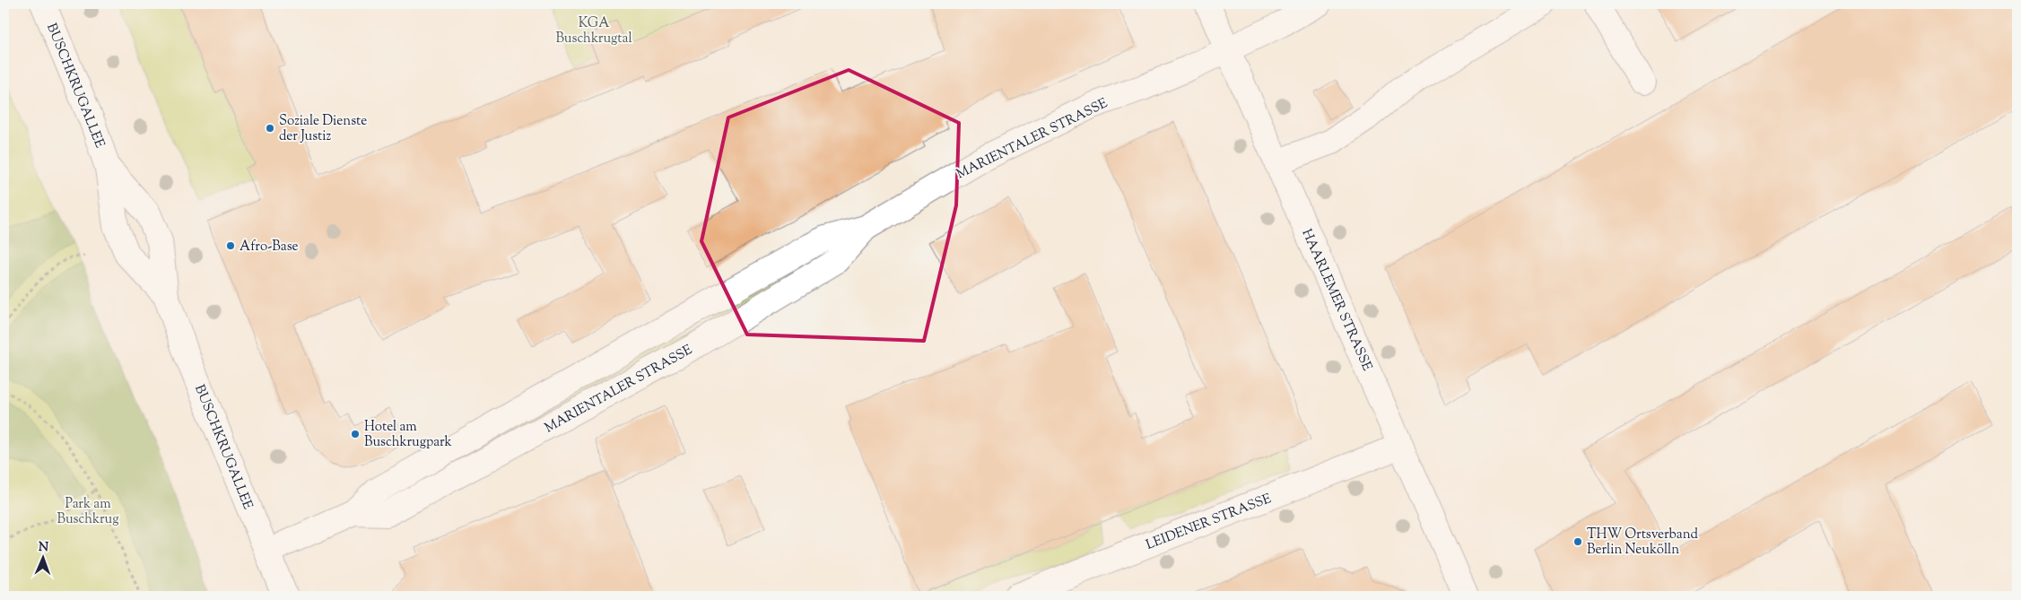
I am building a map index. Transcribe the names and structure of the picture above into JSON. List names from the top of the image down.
{
  "streets": {
    "street": [
      "BUSCHKRUGALLEE",
      "MARIENTALER STRASSE",
      "HAARLEMER STRASSE",
      "LEIDENER STRASSE"
    ]
  },
  "crossings": [
    ["BUSCHKRUGALLEE", "MARIENTALER STRASSE"],
    ["MARIENTALER STRASSE", "HAARLEMER STRASSE"],
    ["HAARLEMER STRASSE", "LEIDENER STRASSE"]
  ],
  "parks": ["KGA Buschkrugtal", "Park am Buschkrug"],
  "places": [
    "Soziale Dienste der Justiz",
    "Afro-Base",
    "Hotel am Buschkrugpark",
    "THW Ortsverband Berlin Neukölln"
  ],
  "north": "top"
}
